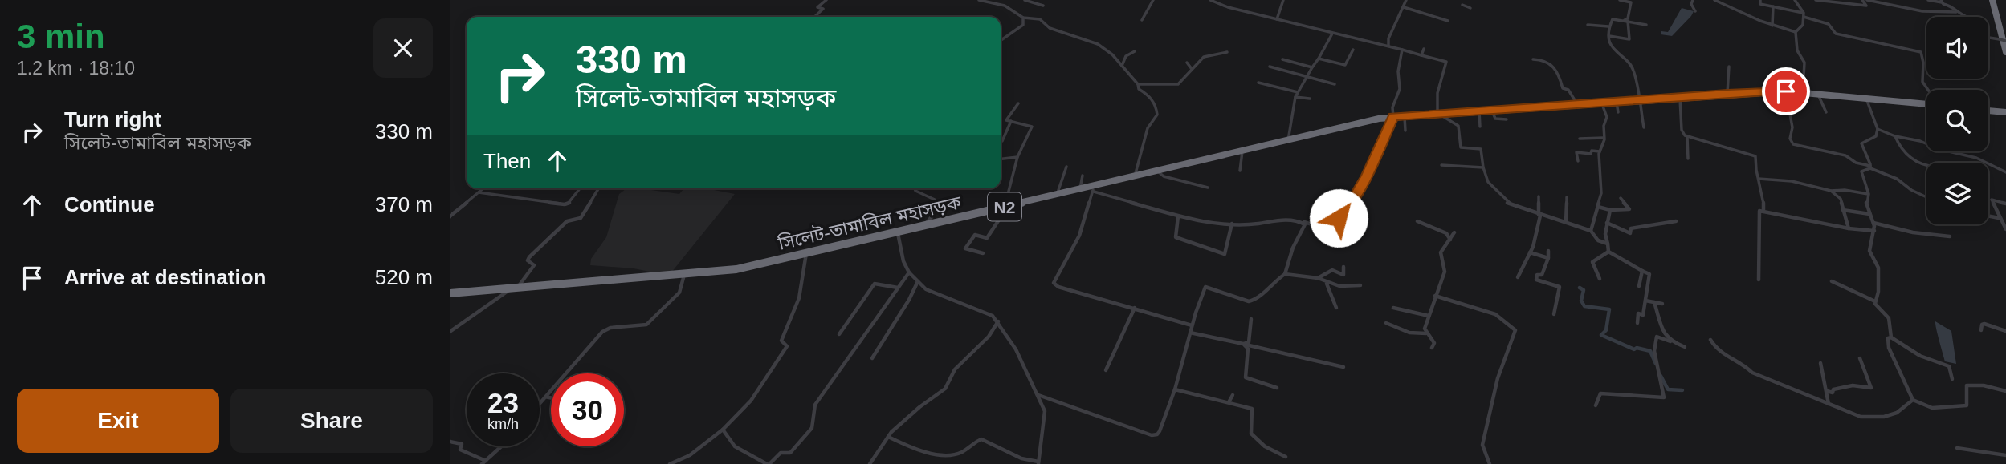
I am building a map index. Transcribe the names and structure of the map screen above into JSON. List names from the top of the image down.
{
  "streets": {
    "highway": ["N2", "সিলেট-তামাবিল মহাসড়ক"]
  },
  "crossings": [
    ["N2", "সিলেট-তামাবিল মহাসড়ক"]
  ],
  "page": {
    "heading": ["3 min", "1.2 km · 18:10"],
    "turn": ["330 m", "সিলেট-তামাবিল মহাসড়ক"],
    "list": [
      {
        "name": "Turn right",
        "note": "সিলেট-তামাবিল মহাসড়ক",
        "value": "330 m"
      },
      {
        "name": "Continue",
        "value": "370 m"
      },
      {
        "name": "Arrive at destination",
        "value": "520 m"
      }
    ],
    "then": "Then",
    "speed": "23 km/h",
    "limit": "30",
    "buttons": ["Exit", "Share"]
  }
}
